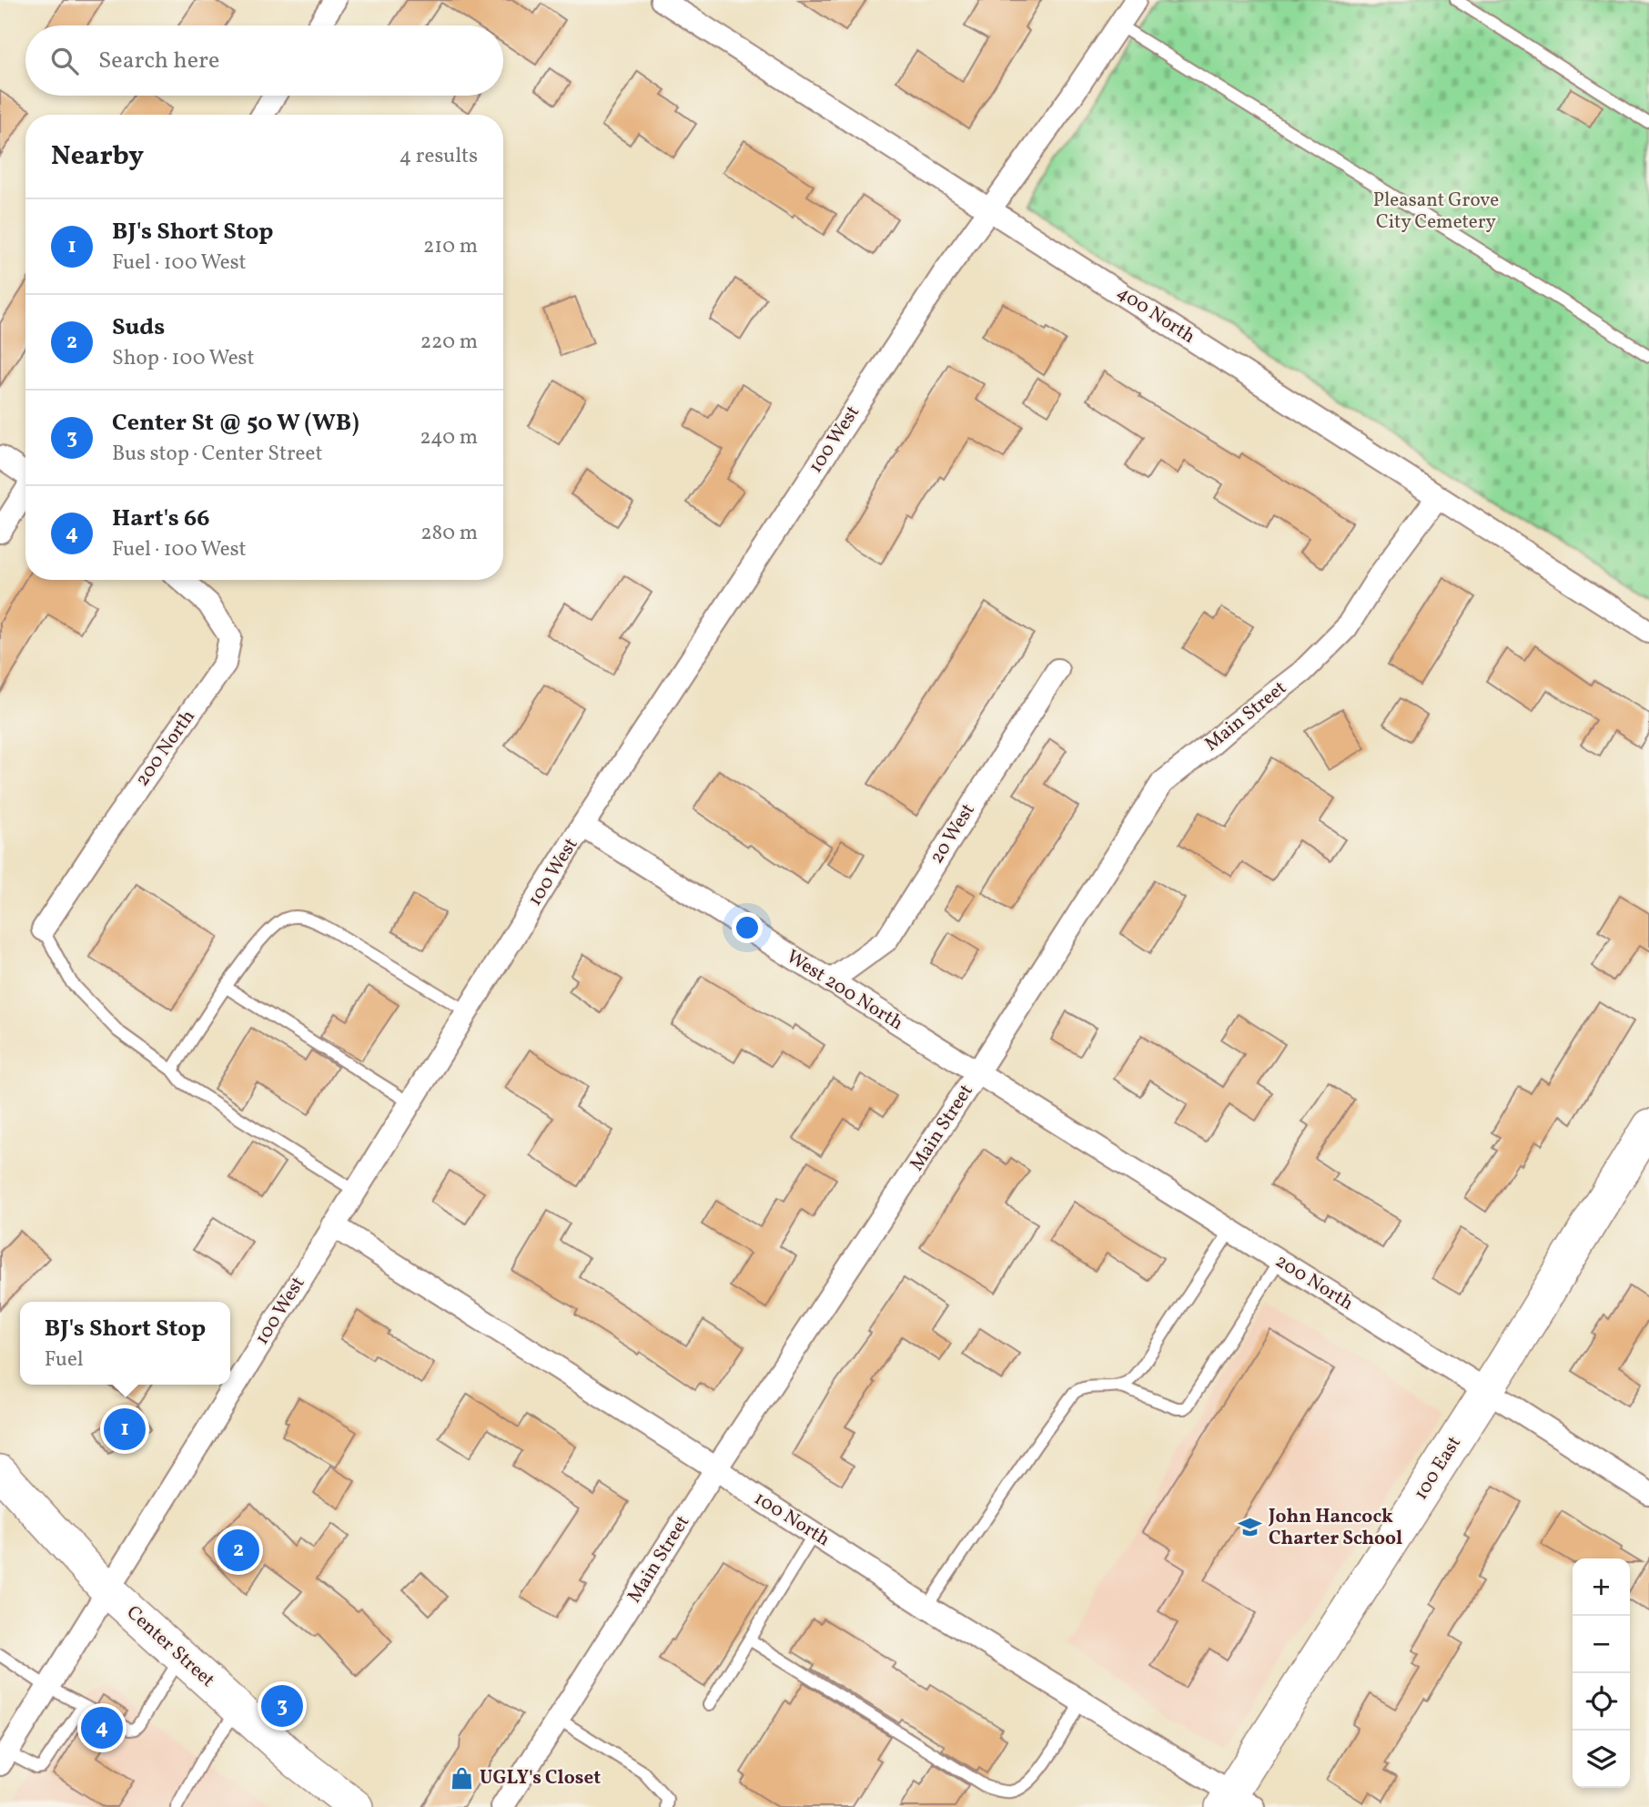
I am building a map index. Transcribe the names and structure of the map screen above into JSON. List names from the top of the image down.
{
  "streets": {
    "main road": ["100 East", "Center Street"],
    "street": [
      "400 North",
      "100 West",
      "Main Street",
      "200 North",
      "20 West",
      "West 200 North",
      "100 North"
    ]
  },
  "crossings": [
    ["400 North", "100 West"],
    ["400 North", "Main Street"],
    ["100 West", "West 200 North"],
    ["100 West", "100 North"],
    ["100 West", "Center Street"],
    ["Main Street", "200 North"],
    ["Main Street", "West 200 North"],
    ["Main Street", "100 North"],
    ["200 North", "West 200 North"],
    ["200 North", "100 East"],
    ["20 West", "West 200 North"],
    ["100 East", "100 North"]
  ],
  "parks": ["Pleasant Grove City Cemetery"],
  "places": {
    "school or university": ["John Hancock Charter School"],
    "shop": ["UGLY's Closet"]
  },
  "page": {
    "search": "Search here",
    "heading": ["Nearby", "4 results"],
    "list": [
      {
        "mark": "1",
        "name": "BJ's Short Stop",
        "note": "Fuel · 100 West",
        "value": "210 m"
      },
      {
        "mark": "2",
        "name": "Suds",
        "note": "Shop · 100 West",
        "value": "220 m"
      },
      {
        "mark": "3",
        "name": "Center St @ 50 W (WB)",
        "note": "Bus stop · Center Street",
        "value": "240 m"
      },
      {
        "mark": "4",
        "name": "Hart's 66",
        "note": "Fuel · 100 West",
        "value": "280 m"
      }
    ],
    "popup": ["BJ's Short Stop", "Fuel"],
    "pins": [
      "1",
      "2",
      "3",
      "4"
    ],
    "map_buttons": ["+", "−"]
  }
}
